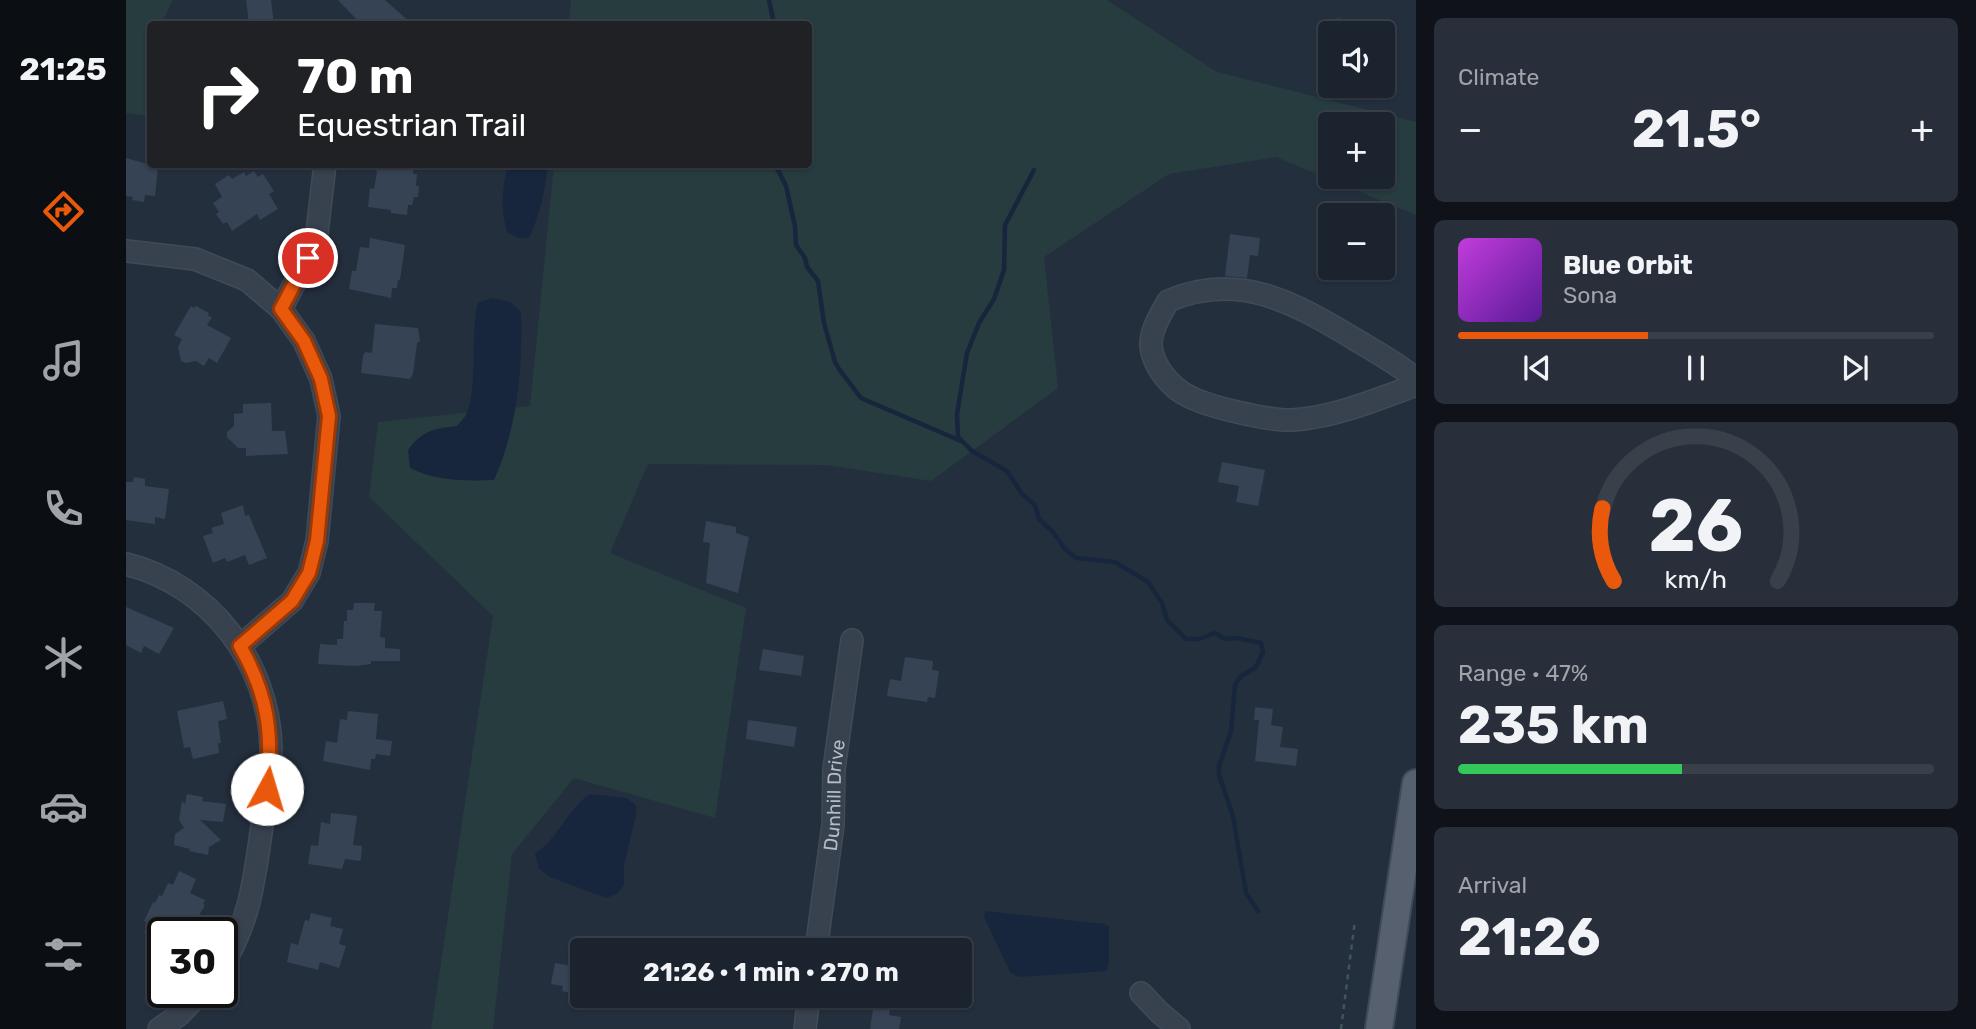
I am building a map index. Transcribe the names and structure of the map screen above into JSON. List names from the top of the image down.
{
  "streets": {
    "street": ["Dunhill Drive"]
  },
  "page": {
    "tabs": "21:25",
    "tile": [
      "Climate",
      ["Range · 47%", "235 km"],
      ["Arrival", "21:26"]
    ],
    "map_buttons": ["+", "−"],
    "turn": ["70 m", "Equestrian Trail"],
    "heat": ["−", "21.5°", "+"],
    "song": ["Blue Orbit", "Sona"],
    "limit": "30",
    "trip": "21:26 · 1 min · 270 m",
    "gauge": ["26", "km/h"]
  }
}
